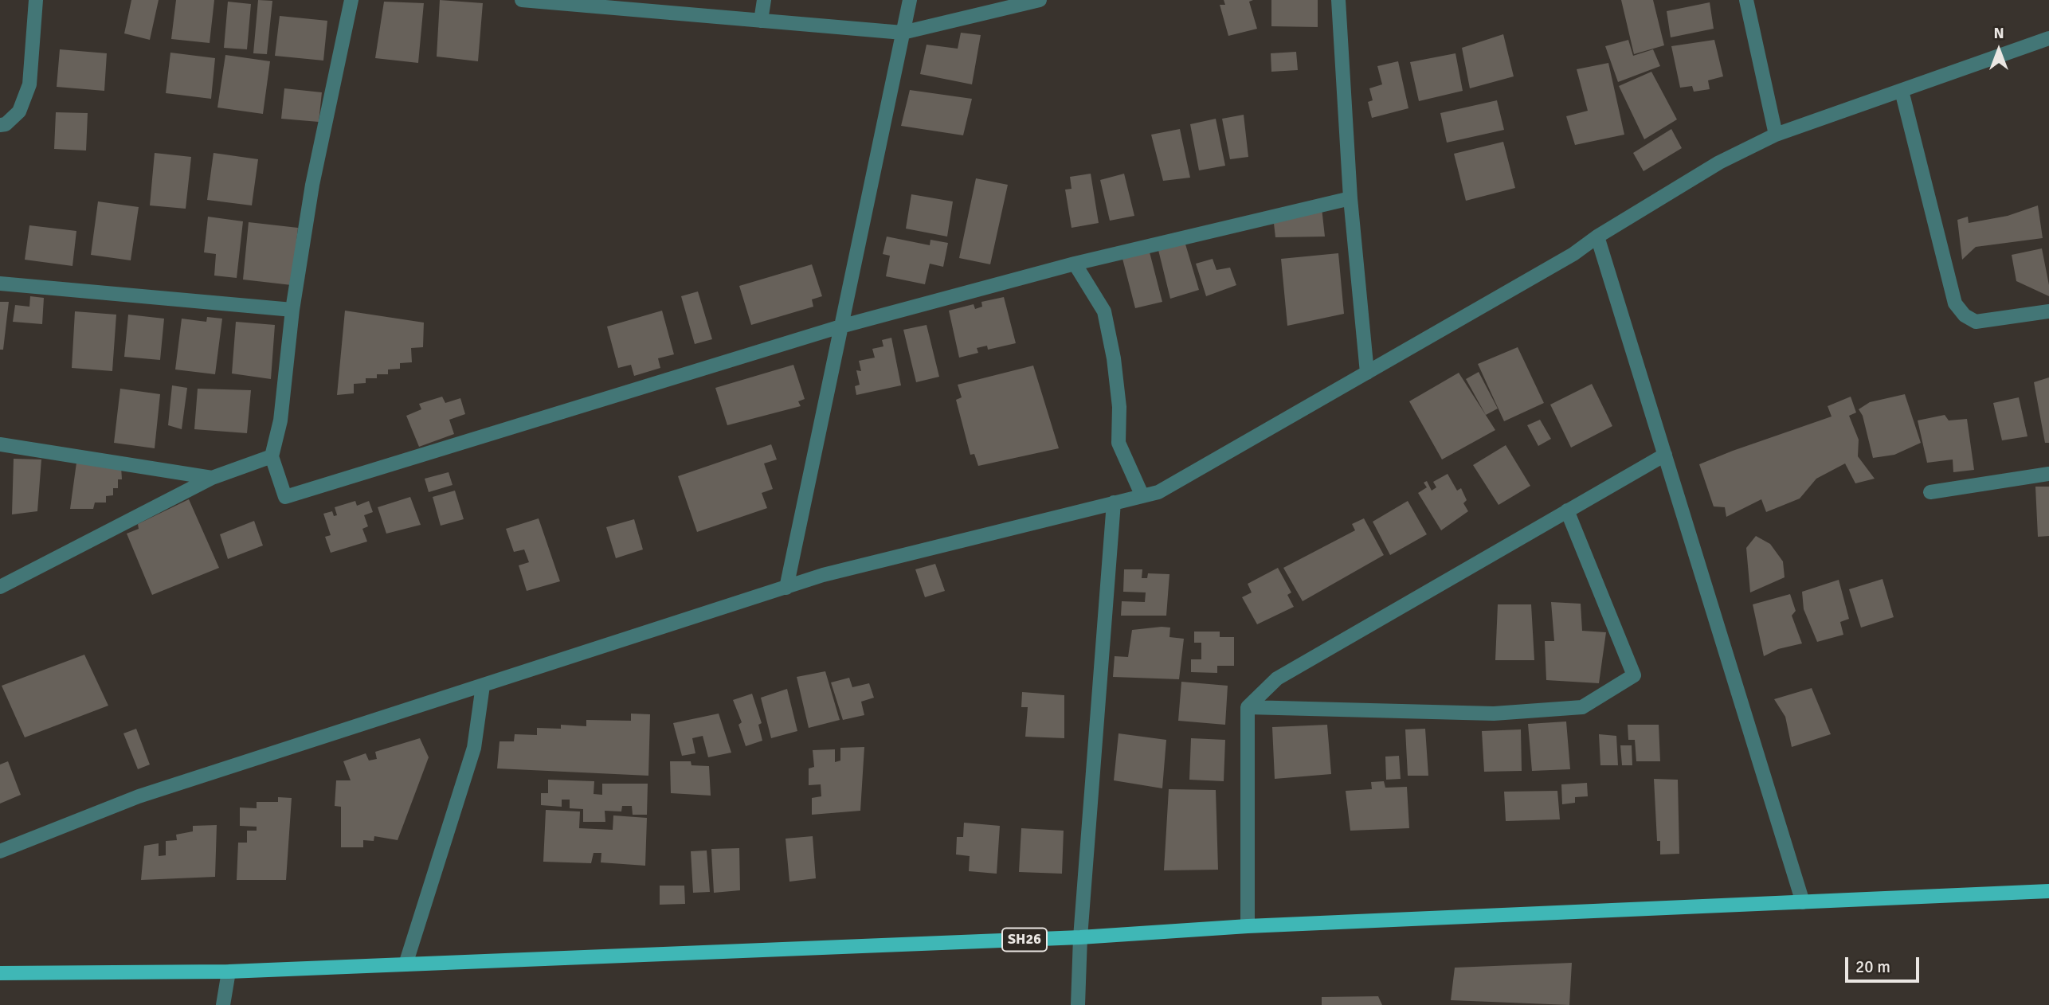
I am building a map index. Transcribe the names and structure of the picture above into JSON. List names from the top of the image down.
{
  "streets": {
    "main road": ["SH26"]
  },
  "scale_bar": "20 m",
  "north": "top"
}
